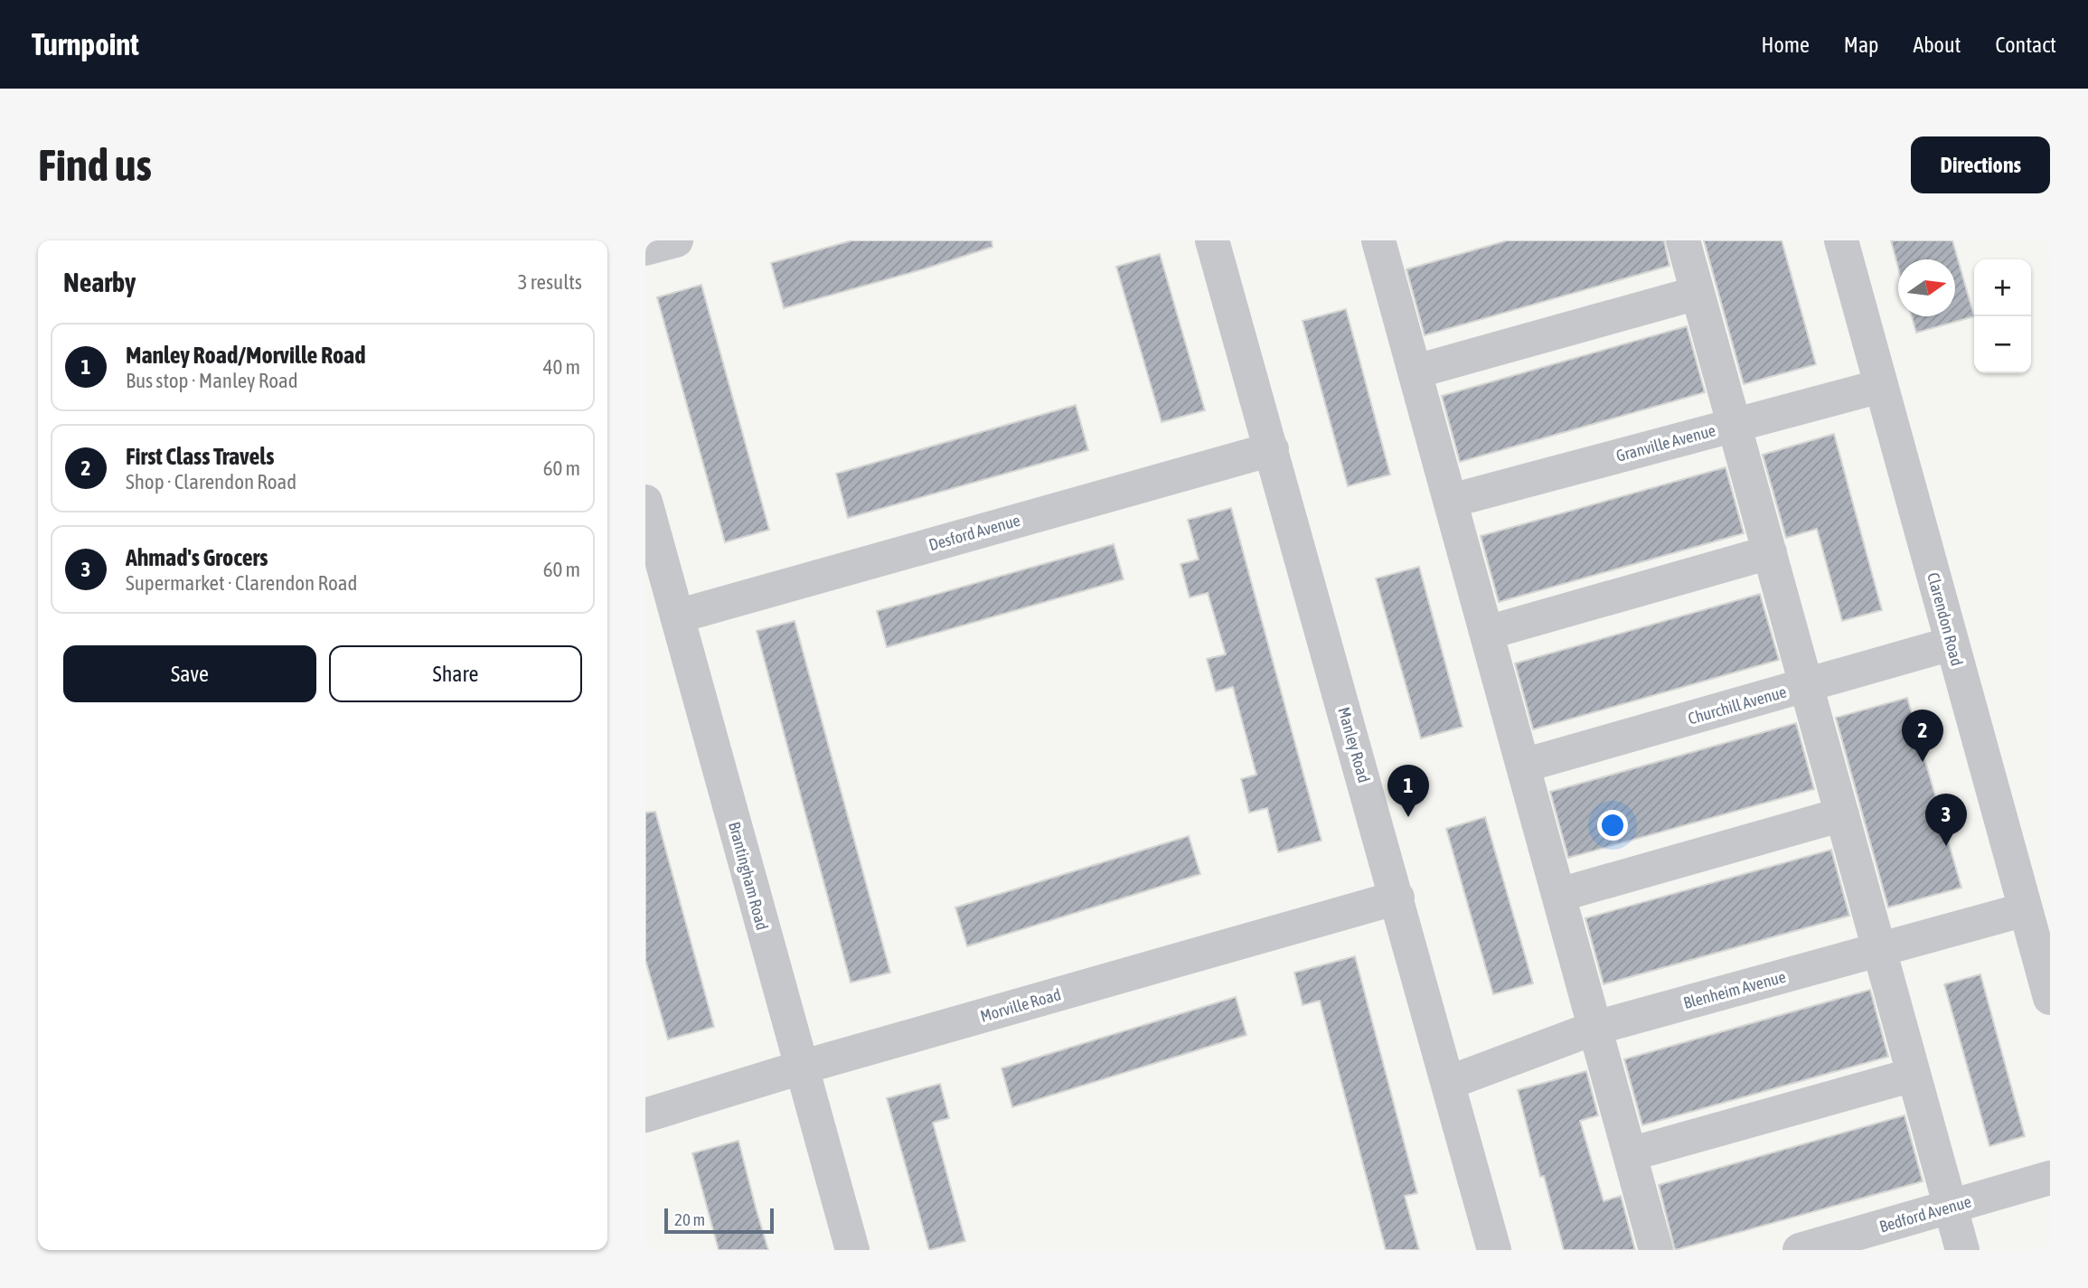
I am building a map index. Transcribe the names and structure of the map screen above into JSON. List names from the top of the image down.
{
  "streets": {
    "street": [
      "Granville Avenue",
      "Desford Avenue",
      "Clarendon Road",
      "Churchill Avenue",
      "Manley Road",
      "Brantingham Road",
      "Blenheim Avenue",
      "Morville Road",
      "Bedford Avenue"
    ]
  },
  "crossings": [
    ["Granville Avenue", "Clarendon Road"],
    ["Desford Avenue", "Manley Road"],
    ["Desford Avenue", "Brantingham Road"],
    ["Clarendon Road", "Churchill Avenue"],
    ["Clarendon Road", "Blenheim Avenue"],
    ["Manley Road", "Blenheim Avenue"],
    ["Manley Road", "Morville Road"],
    ["Brantingham Road", "Morville Road"]
  ],
  "scale_bar": "20 m",
  "north": "right",
  "page": {
    "header": "Turnpoint",
    "nav": [
      "Home",
      "Map",
      "About",
      "Contact"
    ],
    "buttons": [
      "Directions",
      ["Save", "Share"]
    ],
    "title": "Find us",
    "heading": ["Nearby", "3 results"],
    "map_buttons": ["+", "−"],
    "list": [
      {
        "mark": "1",
        "name": "Manley Road/Morville Road",
        "note": "Bus stop · Manley Road",
        "value": "40 m"
      },
      {
        "mark": "2",
        "name": "First Class Travels",
        "note": "Shop · Clarendon Road",
        "value": "60 m"
      },
      {
        "mark": "3",
        "name": "Ahmad's Grocers",
        "note": "Supermarket · Clarendon Road",
        "value": "60 m"
      }
    ],
    "pins": ["2", "1", "3"],
    "scale": "20 m"
  }
}
